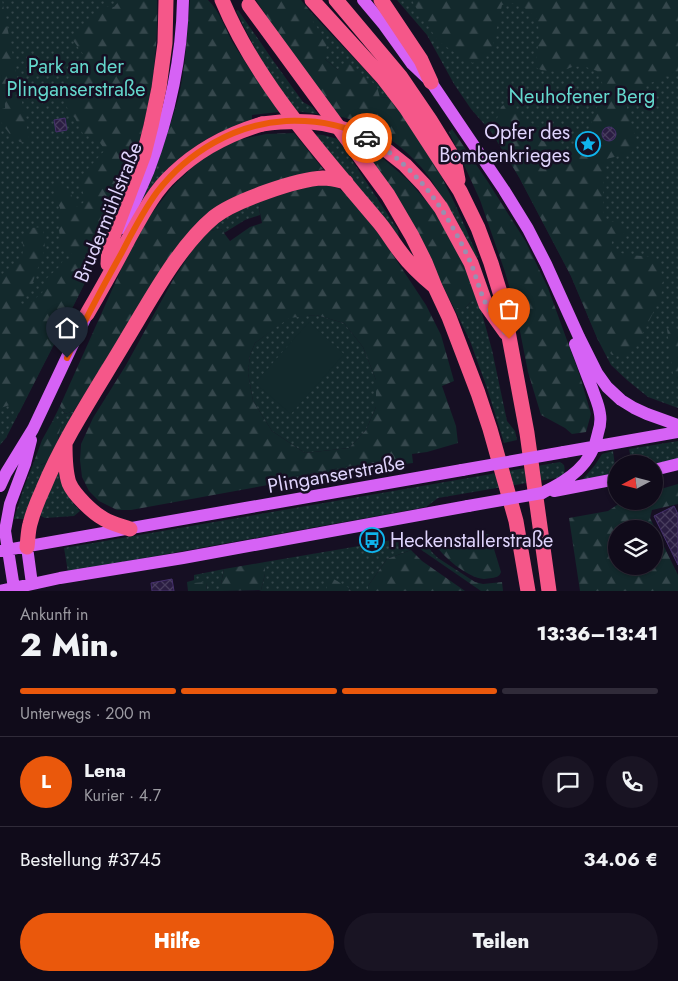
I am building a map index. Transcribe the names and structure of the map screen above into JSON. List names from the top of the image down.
{
  "streets": {
    "main road": ["Brudermühlstraße", "Plinganserstraße"]
  },
  "crossings": [
    ["Brudermühlstraße", "Plinganserstraße"]
  ],
  "parks": ["Park an der Plinganserstraße", "Neuhofener Berg"],
  "places": {
    "place": ["Opfer des Bombenkrieges"],
    "bus stop": ["Heckenstallerstraße"]
  },
  "north": "left",
  "page": {
    "heading": ["2 Min.", "Ankunft in", "13:36–13:41"],
    "panel": [
      "Lena",
      "Kurier · 4.7",
      "Bestellung #3745",
      "34.06 €"
    ],
    "bar": "Unterwegs · 200 m",
    "round": "L",
    "buttons": ["Hilfe", "Teilen"]
  }
}
